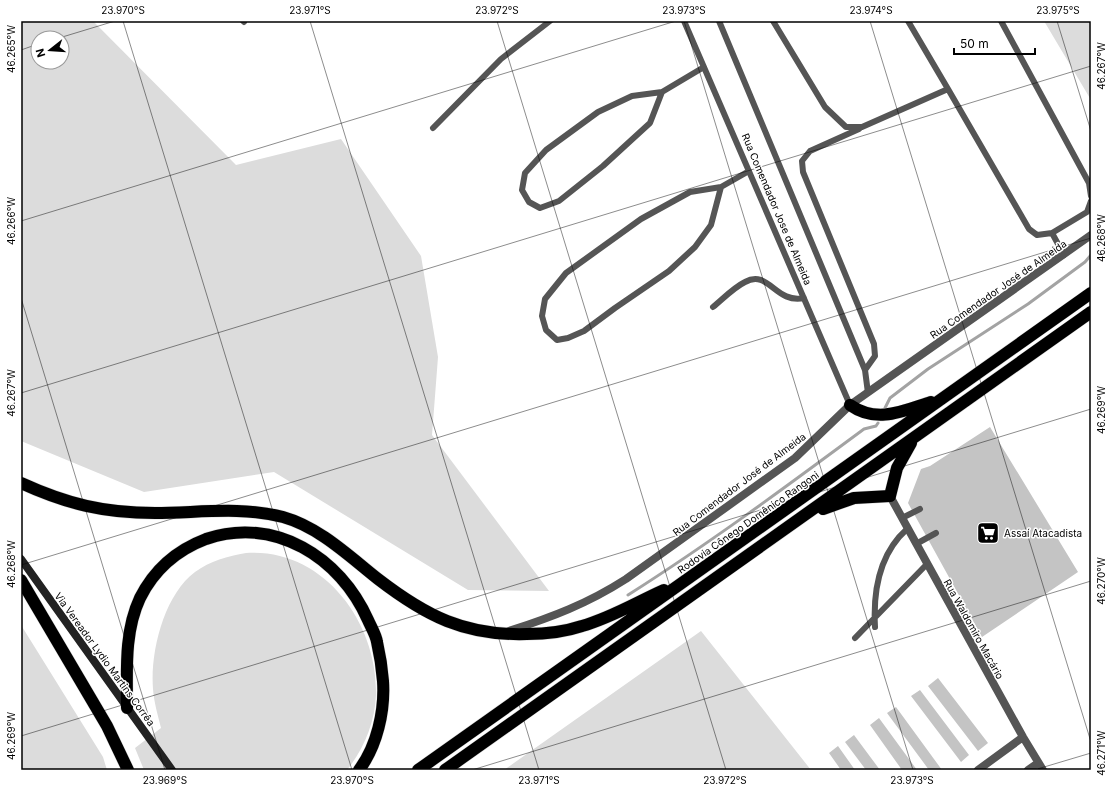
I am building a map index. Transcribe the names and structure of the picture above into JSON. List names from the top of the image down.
{
  "streets": {
    "highway": ["Rodovia Cônego Domênico Rangoni"],
    "main road": ["Via Vereador Lydio Martins Corrêa"],
    "street": ["Rua Comendador José de Almeida", "Rua Waldomiro Macário"],
    "lane": ["Rua Comendador Jose de Almeida"]
  },
  "crossings": [
    ["Rua Comendador Jose de Almeida", "Rua Comendador José de Almeida"]
  ],
  "places": {
    "supermarket": ["Assaí Atacadista"]
  },
  "scale_bar": "50 m",
  "north": "left",
  "coordinates": [
    "23.970°S",
    "23.971°S",
    "23.972°S",
    "23.973°S",
    "23.974°S",
    "23.975°S",
    "46.265°W",
    "46.267°W",
    "46.266°W",
    "46.268°W",
    "46.269°W",
    "46.270°W",
    "46.271°W",
    "23.969°S"
  ]
}
